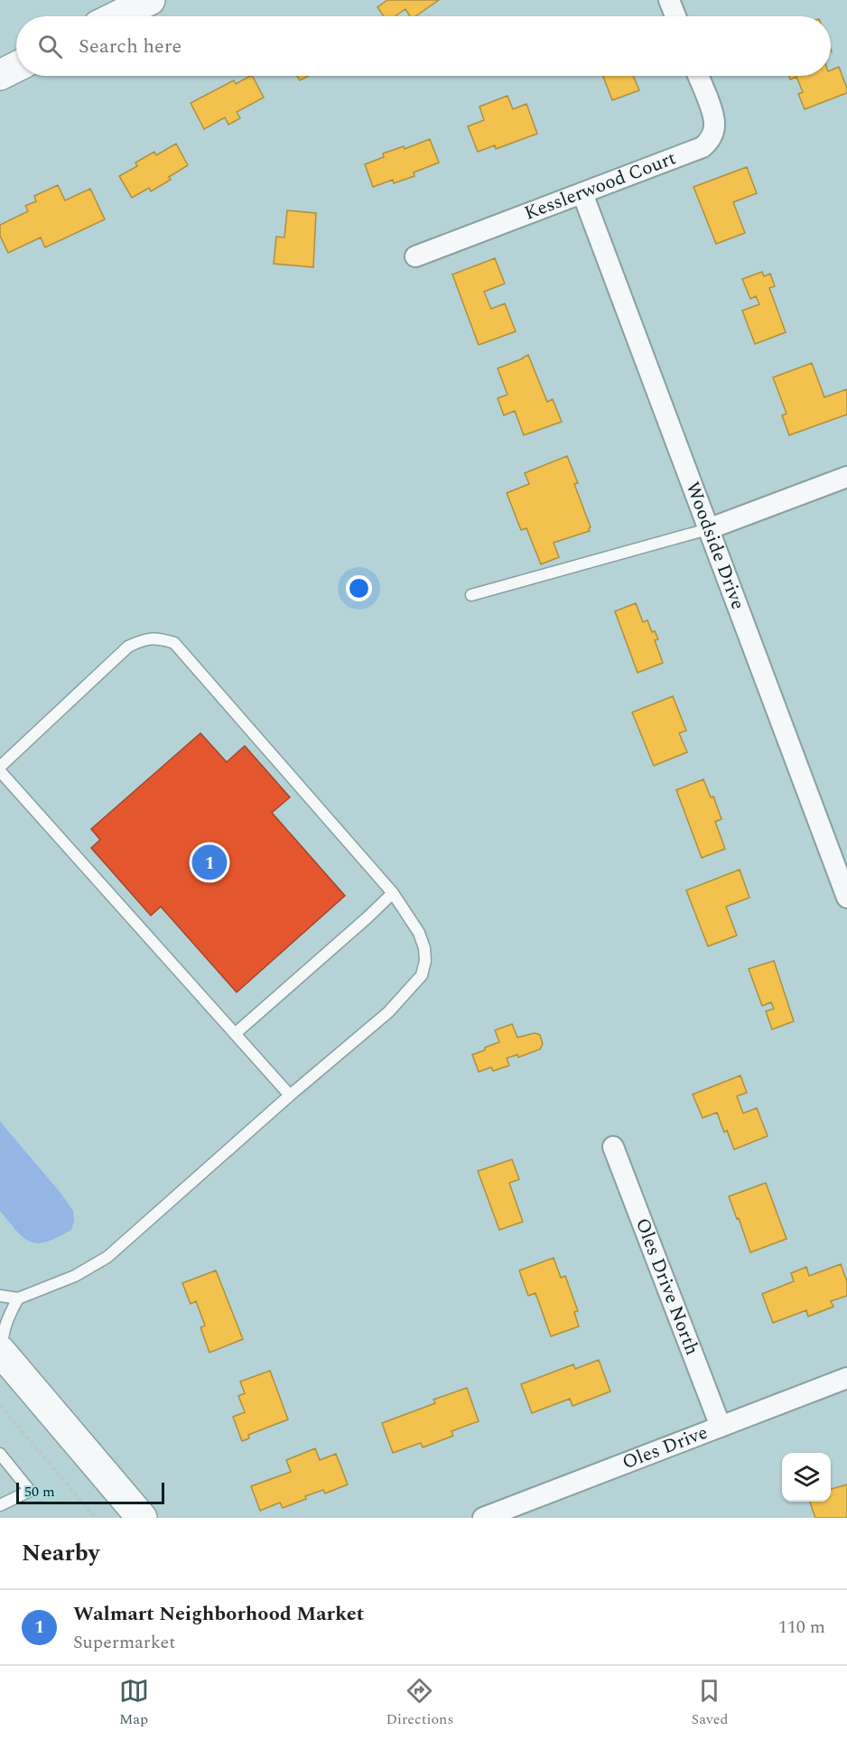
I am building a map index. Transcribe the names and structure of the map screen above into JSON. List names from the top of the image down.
{
  "streets": {
    "street": [
      "Kesslerwood Court",
      "Woodside Drive",
      "Oles Drive North",
      "Oles Drive"
    ]
  },
  "crossings": [
    ["Kesslerwood Court", "Woodside Drive"],
    ["Oles Drive North", "Oles Drive"]
  ],
  "scale_bar": "50 m",
  "page": {
    "search": "Search here",
    "pins": "1",
    "scale": "50 m",
    "heading": "Nearby",
    "list": [
      {
        "mark": "1",
        "name": "Walmart Neighborhood Market",
        "note": "Supermarket",
        "value": "110 m"
      }
    ],
    "nav": ["Map", "Directions", "Saved"]
  }
}
